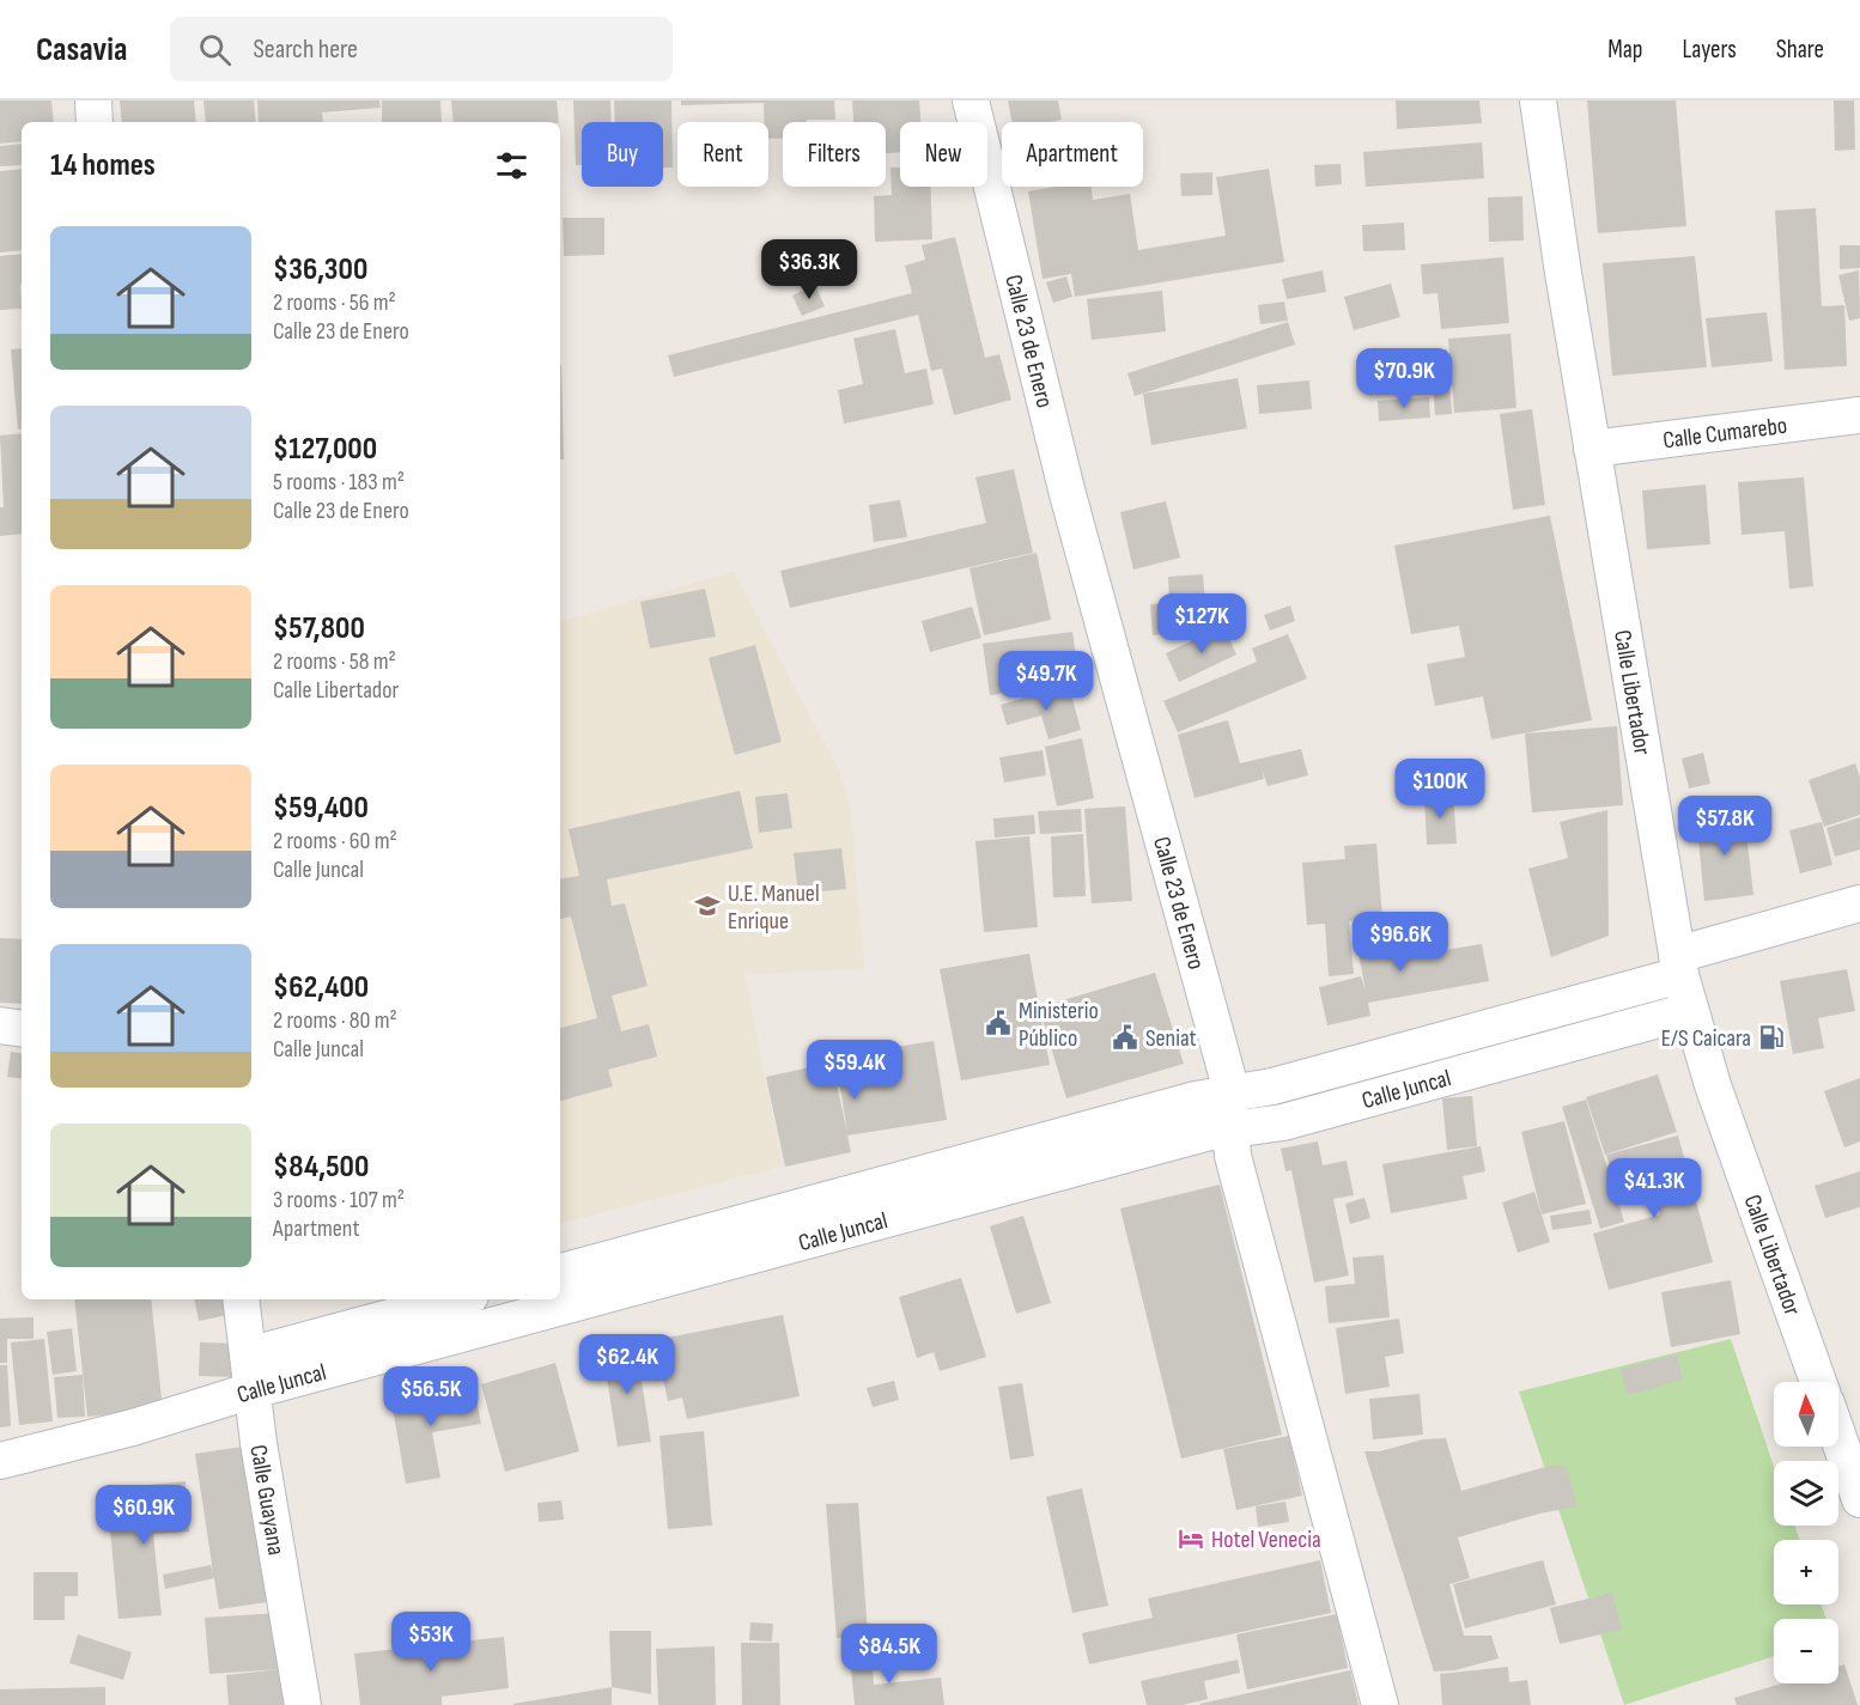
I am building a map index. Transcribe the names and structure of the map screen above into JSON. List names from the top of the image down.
{
  "streets": {
    "street": [
      "Calle 23 de Enero",
      "Calle Cumarebo",
      "Calle Libertador",
      "Calle Juncal",
      "Calle Guayana"
    ]
  },
  "crossings": [
    ["Calle 23 de Enero", "Calle Juncal"],
    ["Calle Cumarebo", "Calle Libertador"],
    ["Calle Libertador", "Calle Juncal"],
    ["Calle Juncal", "Calle Guayana"]
  ],
  "places": {
    "school or university": ["U.E. Manuel Enrique"],
    "public building": ["Ministerio Público", "Seniat"],
    "fuel station": ["E/S Caicara"],
    "hotel": ["Hotel Venecia"]
  },
  "north": "top",
  "page": {
    "header": "Casavia",
    "search": "Search here",
    "nav": ["Map", "Layers", "Share"],
    "chip": [
      "Buy",
      "Rent",
      "Filters",
      "New",
      "Apartment"
    ],
    "heading": "14 homes",
    "list": [
      {
        "name": "$36,300",
        "note": "2 rooms · 56 m² · Calle 23 de Enero"
      },
      {
        "name": "$127,000",
        "note": "5 rooms · 183 m² · Calle 23 de Enero"
      },
      {
        "name": "$57,800",
        "note": "2 rooms · 58 m² · Calle Libertador"
      },
      {
        "name": "$59,400",
        "note": "2 rooms · 60 m² · Calle Juncal"
      },
      {
        "name": "$62,400",
        "note": "2 rooms · 80 m² · Calle Juncal"
      },
      {
        "name": "$84,500",
        "note": "3 rooms · 107 m² · Apartment"
      }
    ],
    "price": [
      "$36.3K",
      "$70.9K",
      "$127K",
      "$49.7K",
      "$100K",
      "$57.8K",
      "$96.6K",
      "$59.4K",
      "$41.3K",
      "$62.4K",
      "$56.5K",
      "$60.9K",
      "$53K",
      "$84.5K"
    ],
    "map_buttons": ["+", "−"]
  }
}
